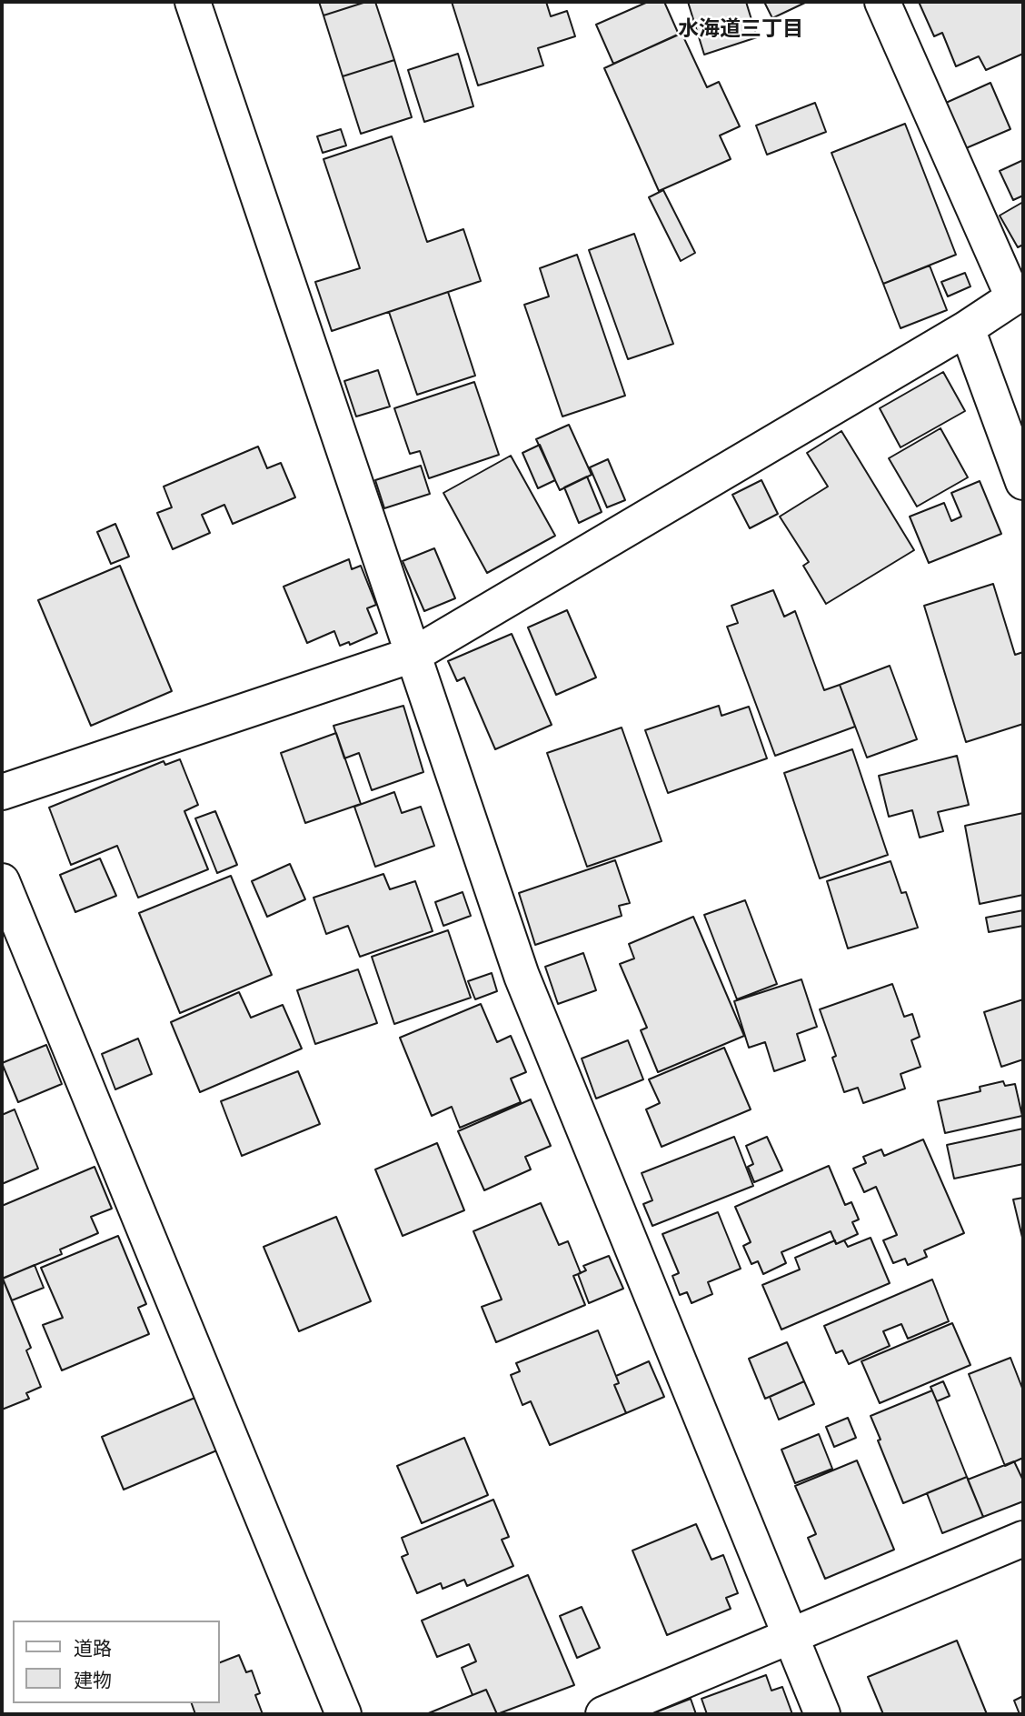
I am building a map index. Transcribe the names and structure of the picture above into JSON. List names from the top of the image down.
{
  "districts": ["水海道三丁目"],
  "legend": ["道路", "建物"]
}
